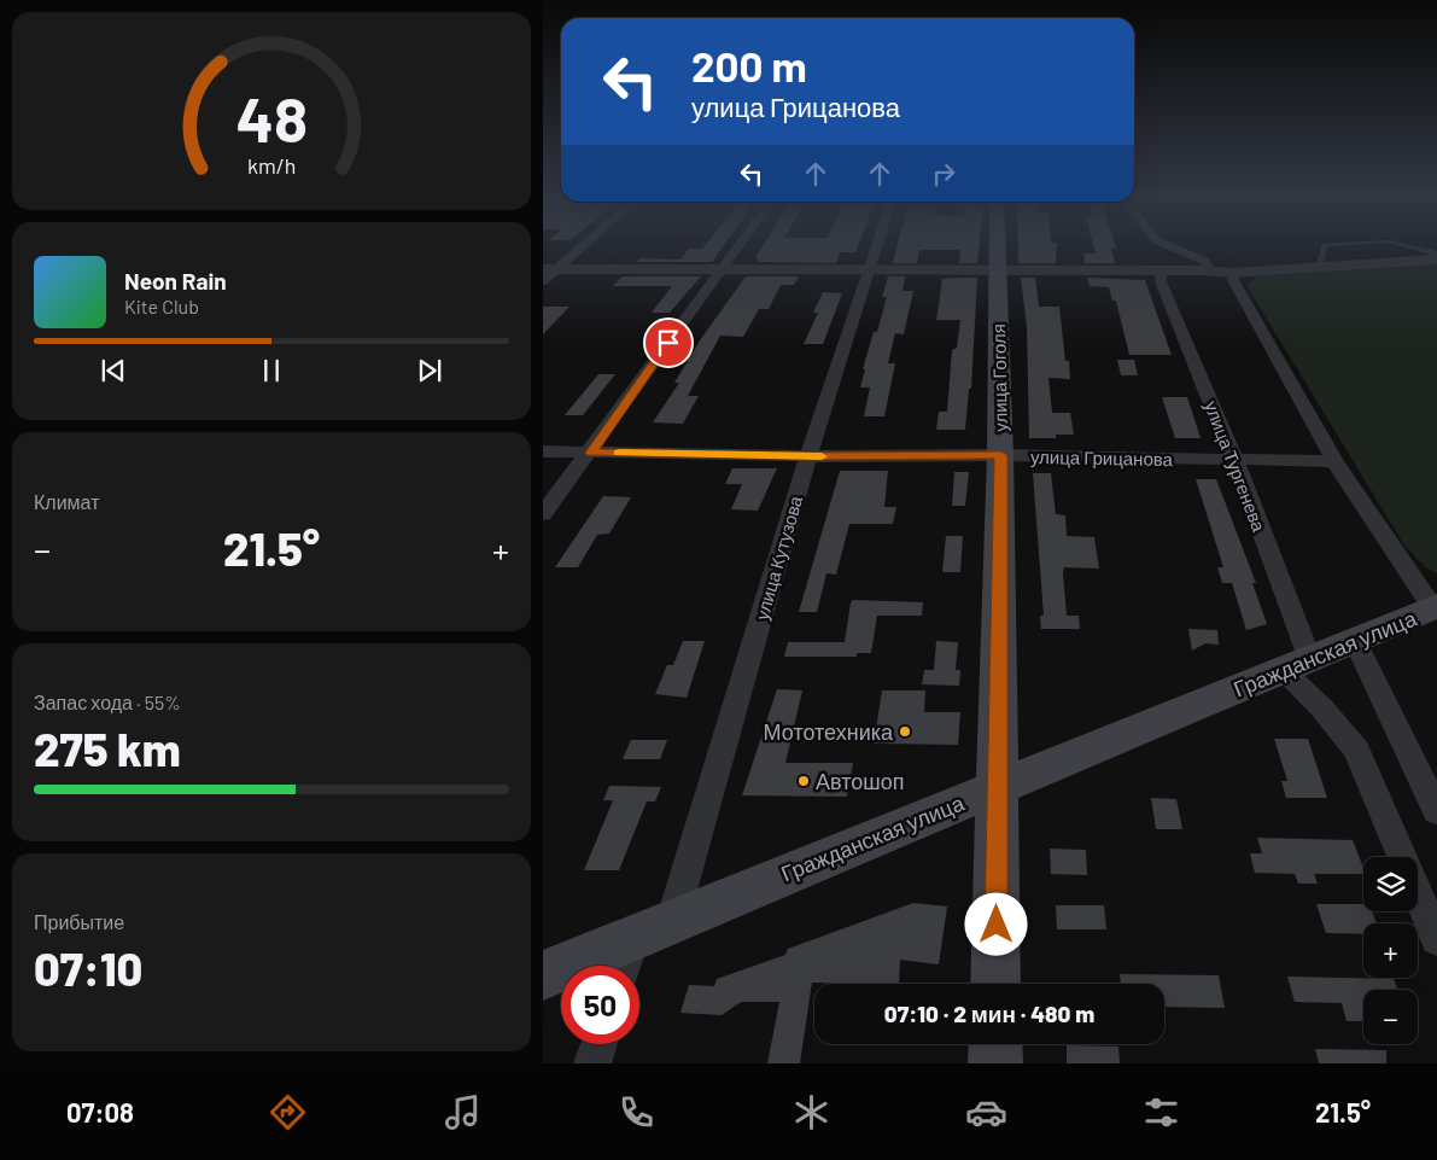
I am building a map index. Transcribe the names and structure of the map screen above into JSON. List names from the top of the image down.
{
  "streets": {
    "main road": ["улица Гоголя", "Гражданская улица"],
    "street": ["улица Грицанова", "улица Тургенева", "улица Кутузова"]
  },
  "crossings": [
    ["улица Гоголя", "улица Грицанова"],
    ["улица Гоголя", "Гражданская улица"],
    ["улица Грицанова", "улица Тургенева"],
    ["улица Грицанова", "улица Кутузова"],
    ["улица Тургенева", "Гражданская улица"],
    ["улица Кутузова", "Гражданская улица"]
  ],
  "places": ["Мототехника", "Автошоп"],
  "page": {
    "turn": ["200 m", "улица Грицанова"],
    "song": ["Neon Rain", "Kite Club"],
    "tile": [
      "Климат",
      ["Запас хода · 55%", "275 km"],
      ["Прибытие", "07:10"]
    ],
    "heat": ["−", "21.5°", "+"],
    "map_buttons": ["+", "−"],
    "limit": "50",
    "trip": "07:10 · 2 мин · 480 m",
    "tabs": ["07:08", "21.5°"],
    "gauge": ["48", "km/h"]
  }
}
